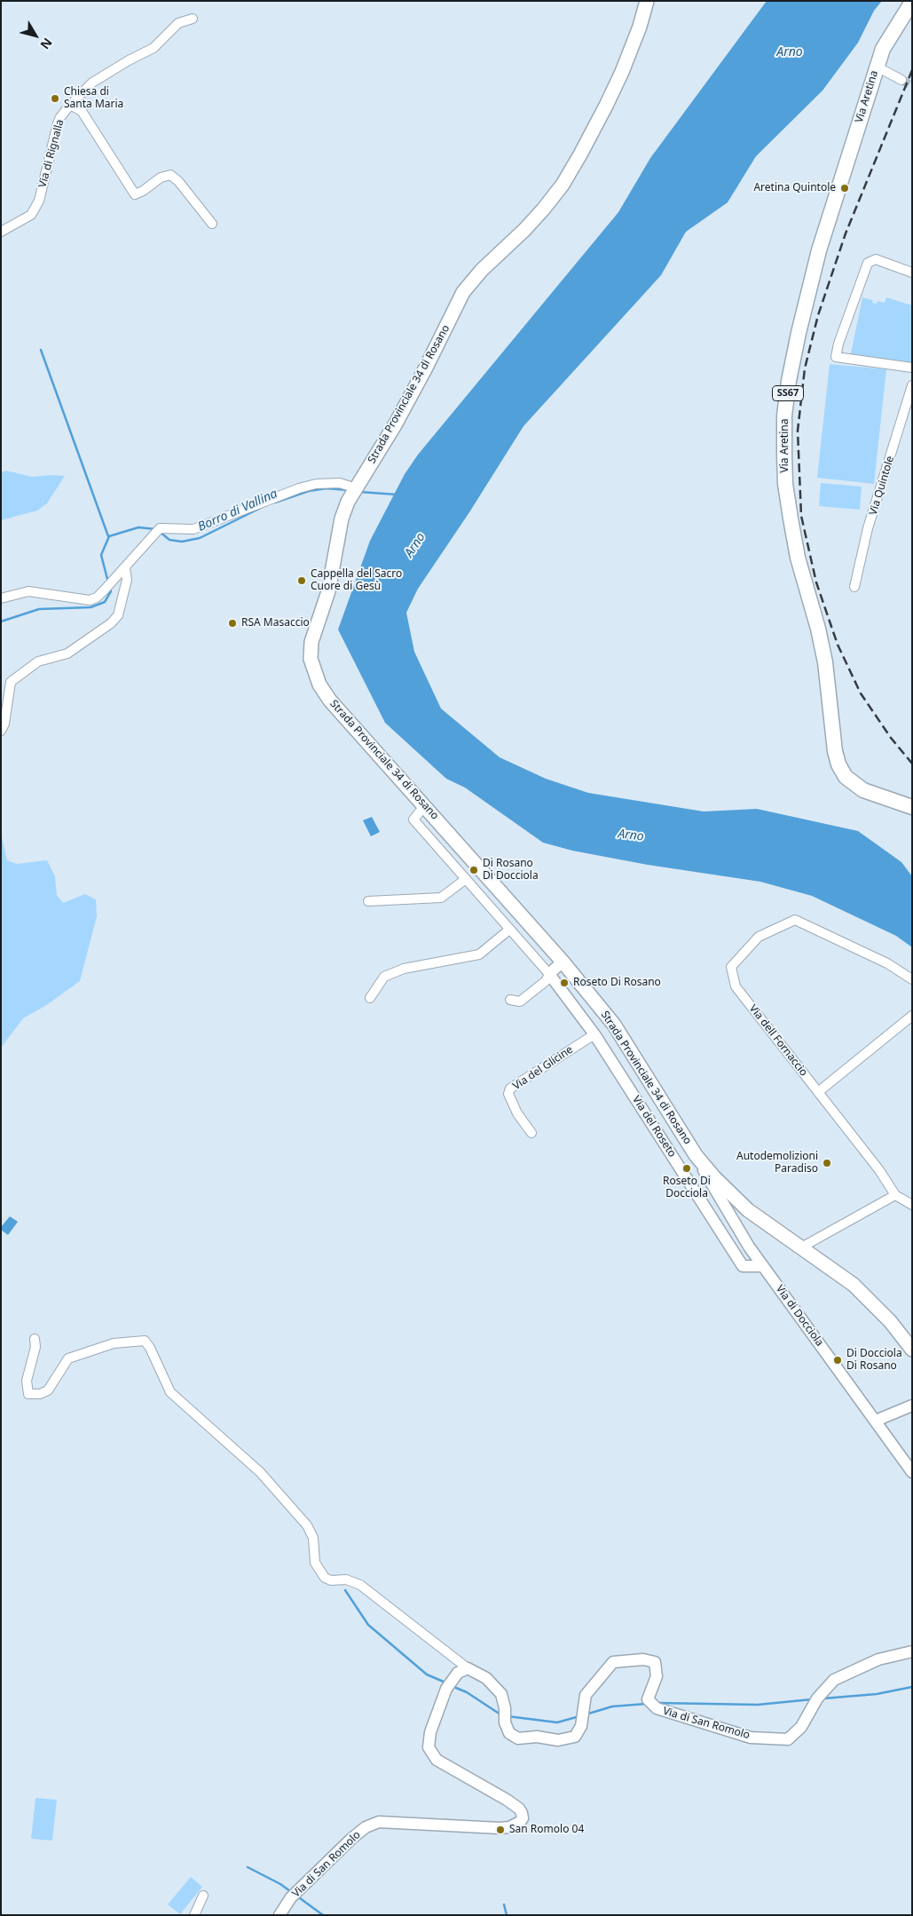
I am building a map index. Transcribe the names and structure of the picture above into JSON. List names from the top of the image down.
{
  "streets": {
    "main road": ["Via Aretina", "SS67", "Strada Provinciale 34 di Rosano"],
    "street": [
      "Via di Rignalla",
      "Via Quintole",
      "Via dell Fornaccio",
      "Via del Glicine",
      "Via del Roseto",
      "Via di Docciola",
      "Via di San Romolo"
    ]
  },
  "crossings": [
    ["Strada Provinciale 34 di Rosano", "Via del Roseto"],
    ["Strada Provinciale 34 di Rosano", "Via di Docciola"],
    ["Via del Glicine", "Via del Roseto"],
    ["Via del Roseto", "Via di Docciola"]
  ],
  "water": ["Arno", "Borro di Vallina"],
  "places": [
    "Chiesa di Santa Maria",
    "Aretina Quintole",
    "Cappella del Sacro Cuore di Gesù",
    "RSA Masaccio",
    "Di Rosano Di Docciola",
    "Roseto Di Rosano",
    "Autodemolizioni Paradiso",
    "Roseto Di Docciola",
    "Di Docciola Di Rosano",
    "San Romolo 04"
  ],
  "north": "bottom right"
}
